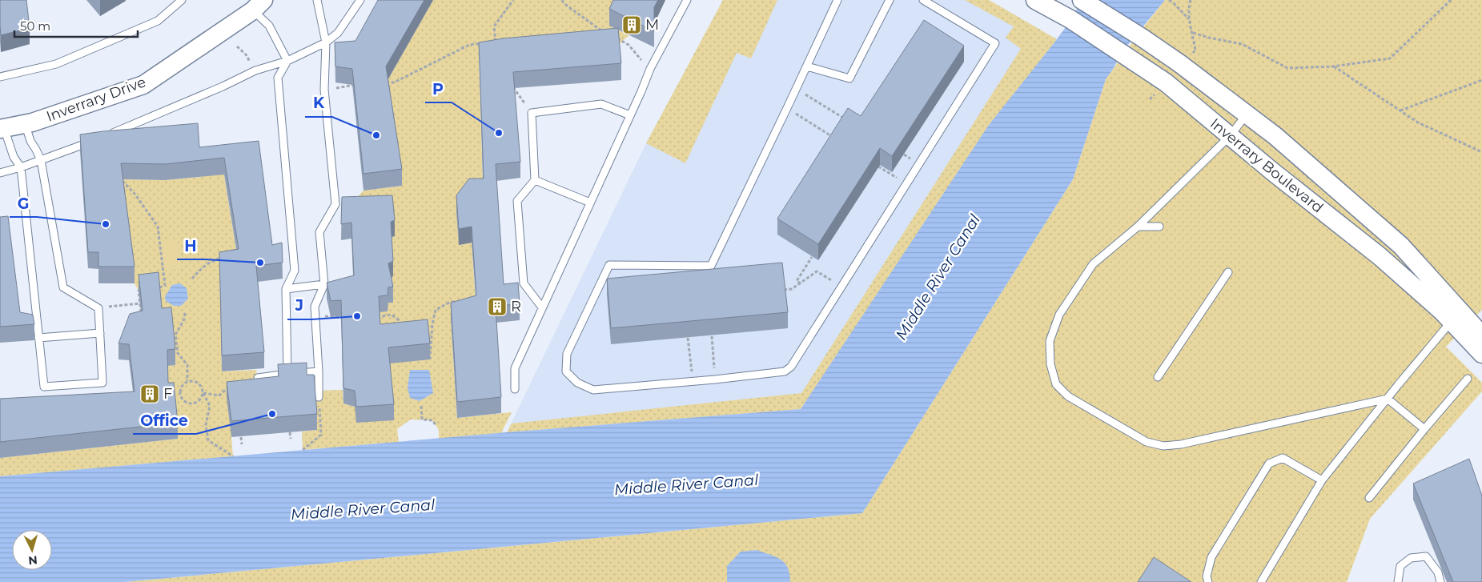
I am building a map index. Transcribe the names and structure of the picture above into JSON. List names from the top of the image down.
{
  "streets": {
    "street": ["Inverrary Drive", "Inverrary Boulevard"]
  },
  "water": ["Middle River Canal"],
  "places": {
    "building": ["M", "R", "F"],
    "other": [
      "P",
      "K",
      "G",
      "H",
      "J",
      "Office"
    ]
  },
  "scale_bar": "50 m",
  "north": "bottom"
}
